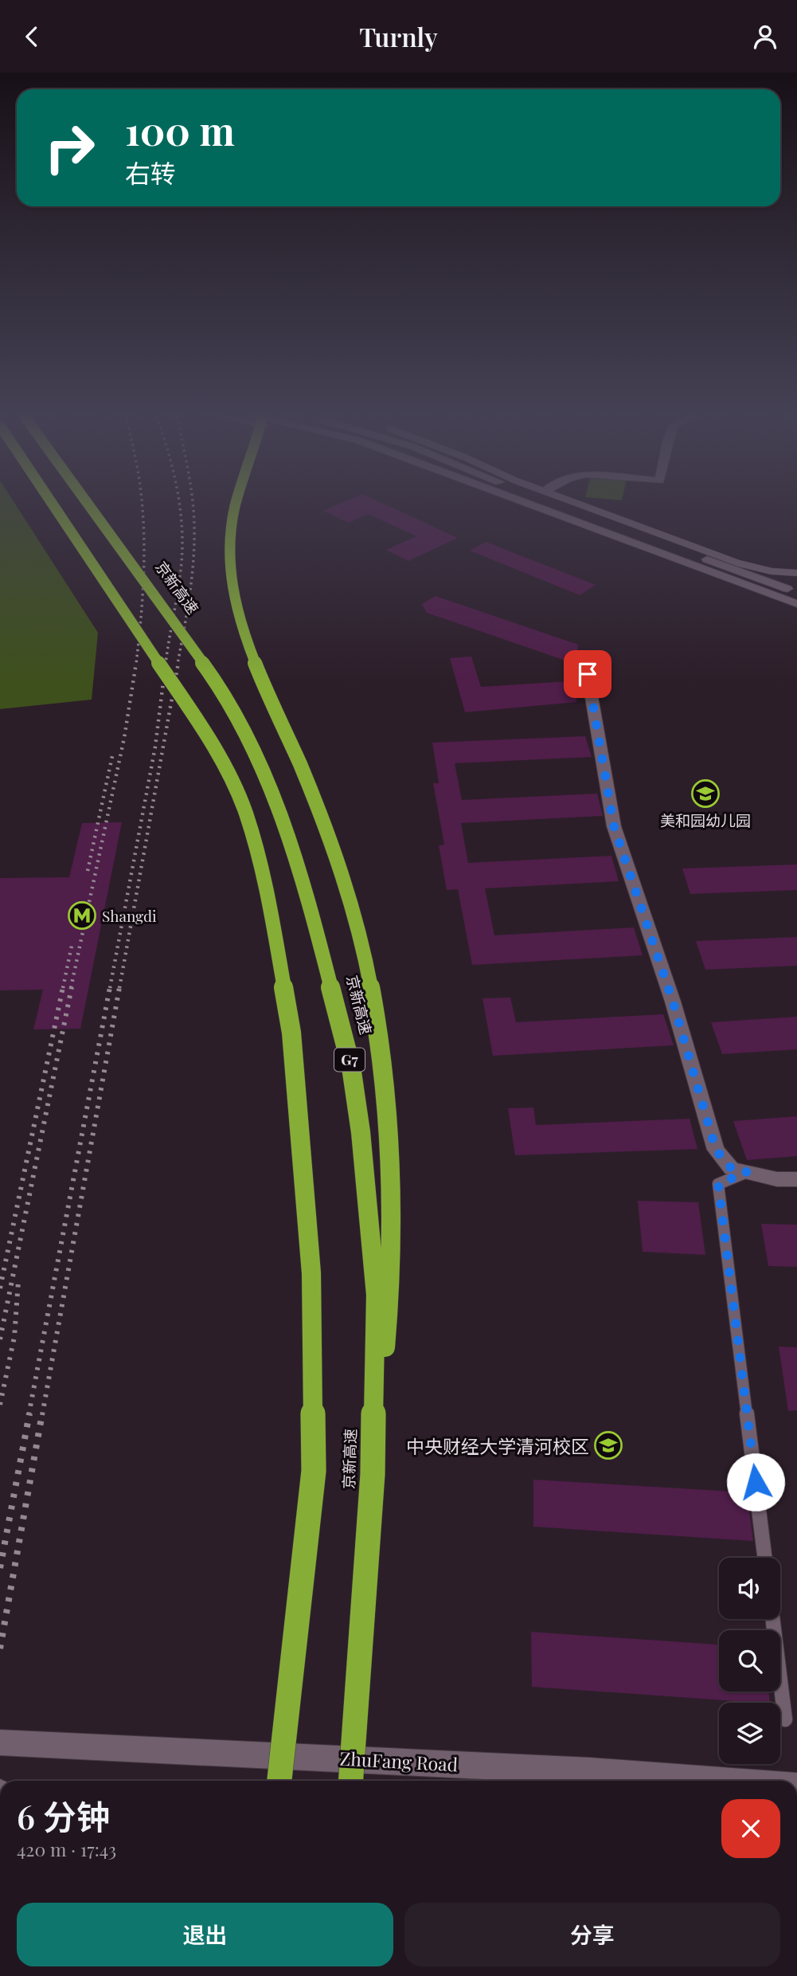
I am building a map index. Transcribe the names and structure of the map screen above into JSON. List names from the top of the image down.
{
  "streets": {
    "highway": ["京新高速", "G7"],
    "street": ["ZhuFang Road"]
  },
  "places": {
    "school or university": ["美和园幼儿园", "中央财经大学清河校区"],
    "metro station": ["Shangdi"]
  },
  "page": {
    "header": "Turnly",
    "turn": ["100 m", "右转"],
    "heading": ["6 分钟", "420 m · 17:43"],
    "buttons": ["退出", "分享"]
  }
}
